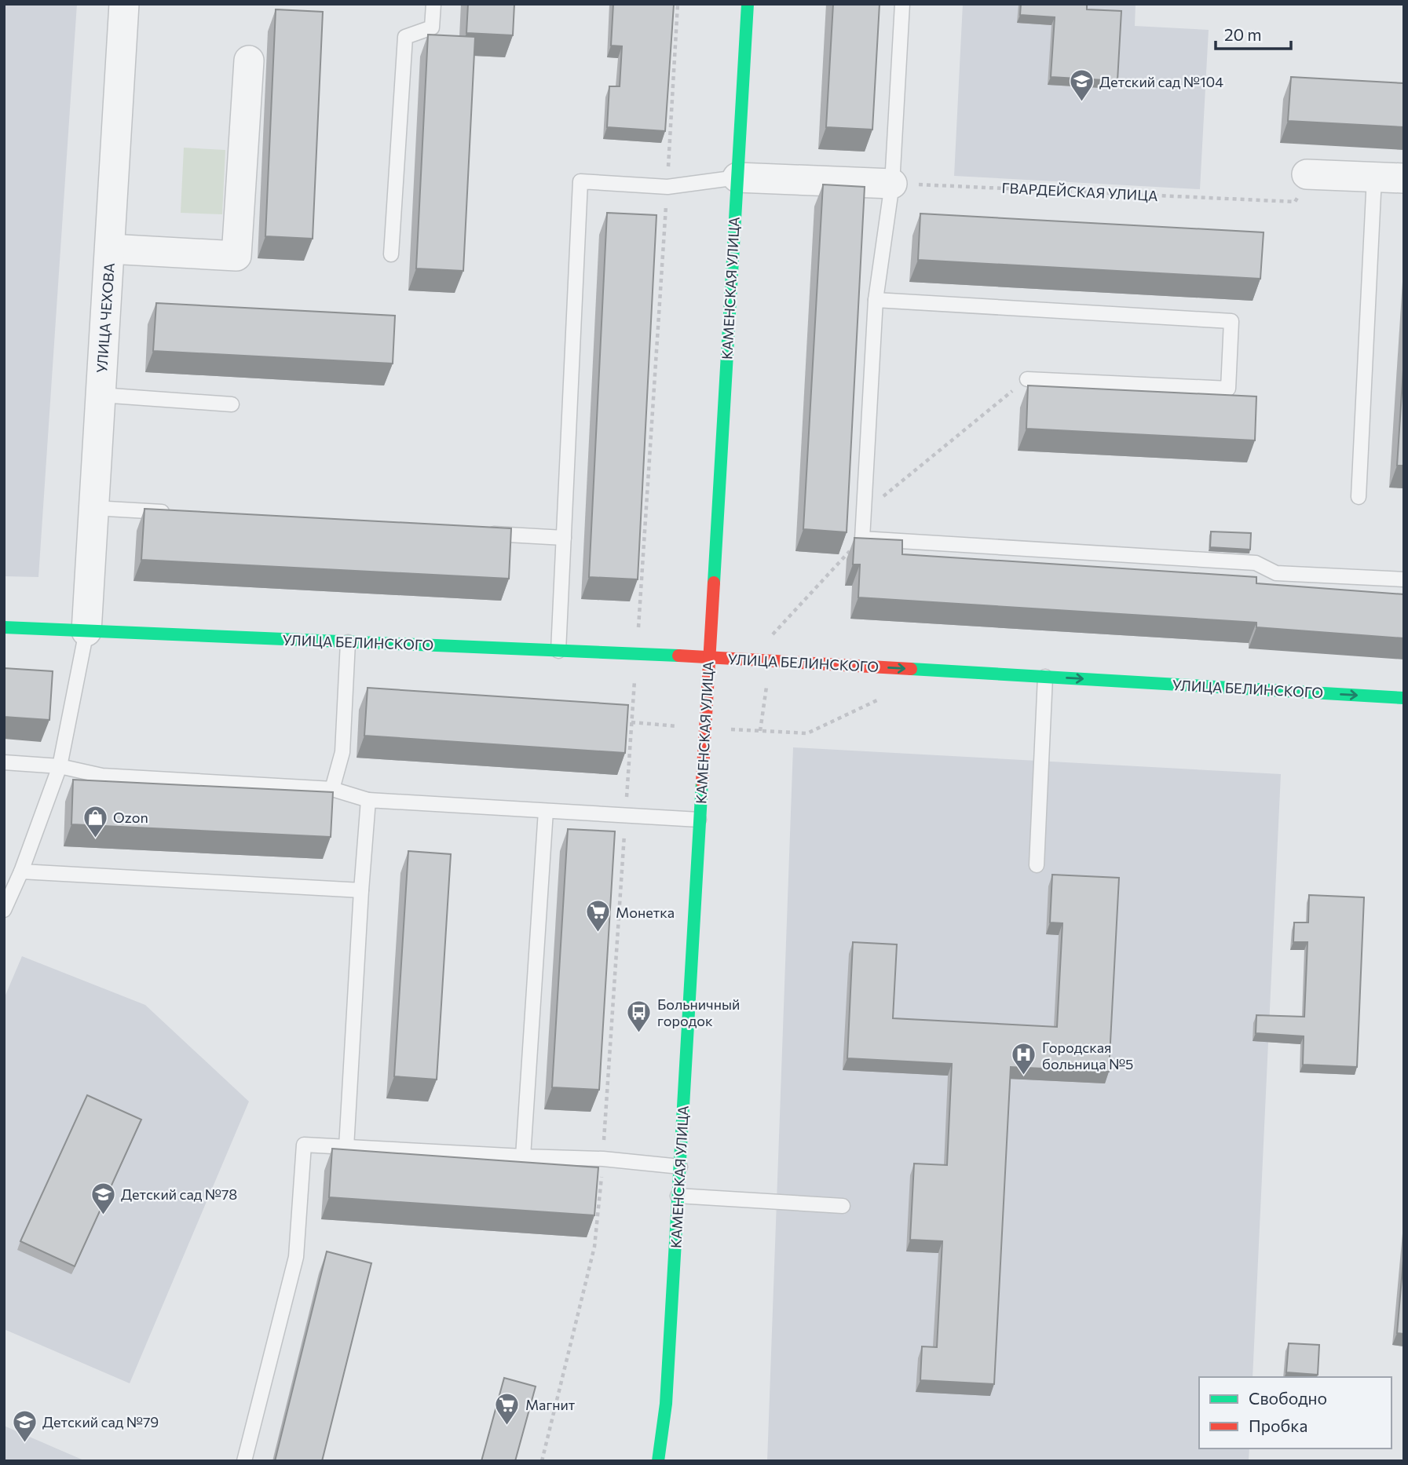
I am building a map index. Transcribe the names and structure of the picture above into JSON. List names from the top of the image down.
{
  "streets": {
    "street": ["КАМЕНСКАЯ УЛИЦА", "УЛИЦА ЧЕХОВА", "УЛИЦА БЕЛИНСКОГО"],
    "path": ["ГВАРДЕЙСКАЯ УЛИЦА"]
  },
  "crossings": [
    ["КАМЕНСКАЯ УЛИЦА", "УЛИЦА БЕЛИНСКОГО"],
    ["УЛИЦА ЧЕХОВА", "УЛИЦА БЕЛИНСКОГО"]
  ],
  "one_way": ["УЛИЦА БЕЛИНСКОГО"],
  "places": {
    "school or university": ["Детский сад №104", "Детский сад №78", "Детский сад №79"],
    "shop": ["Ozon"],
    "supermarket": ["Монетка", "Магнит"],
    "bus stop": ["Больничный городок"],
    "hospital": ["Городская больница №5"]
  },
  "legend": ["Свободно", "Пробка"],
  "scale_bar": "20 m"
}
